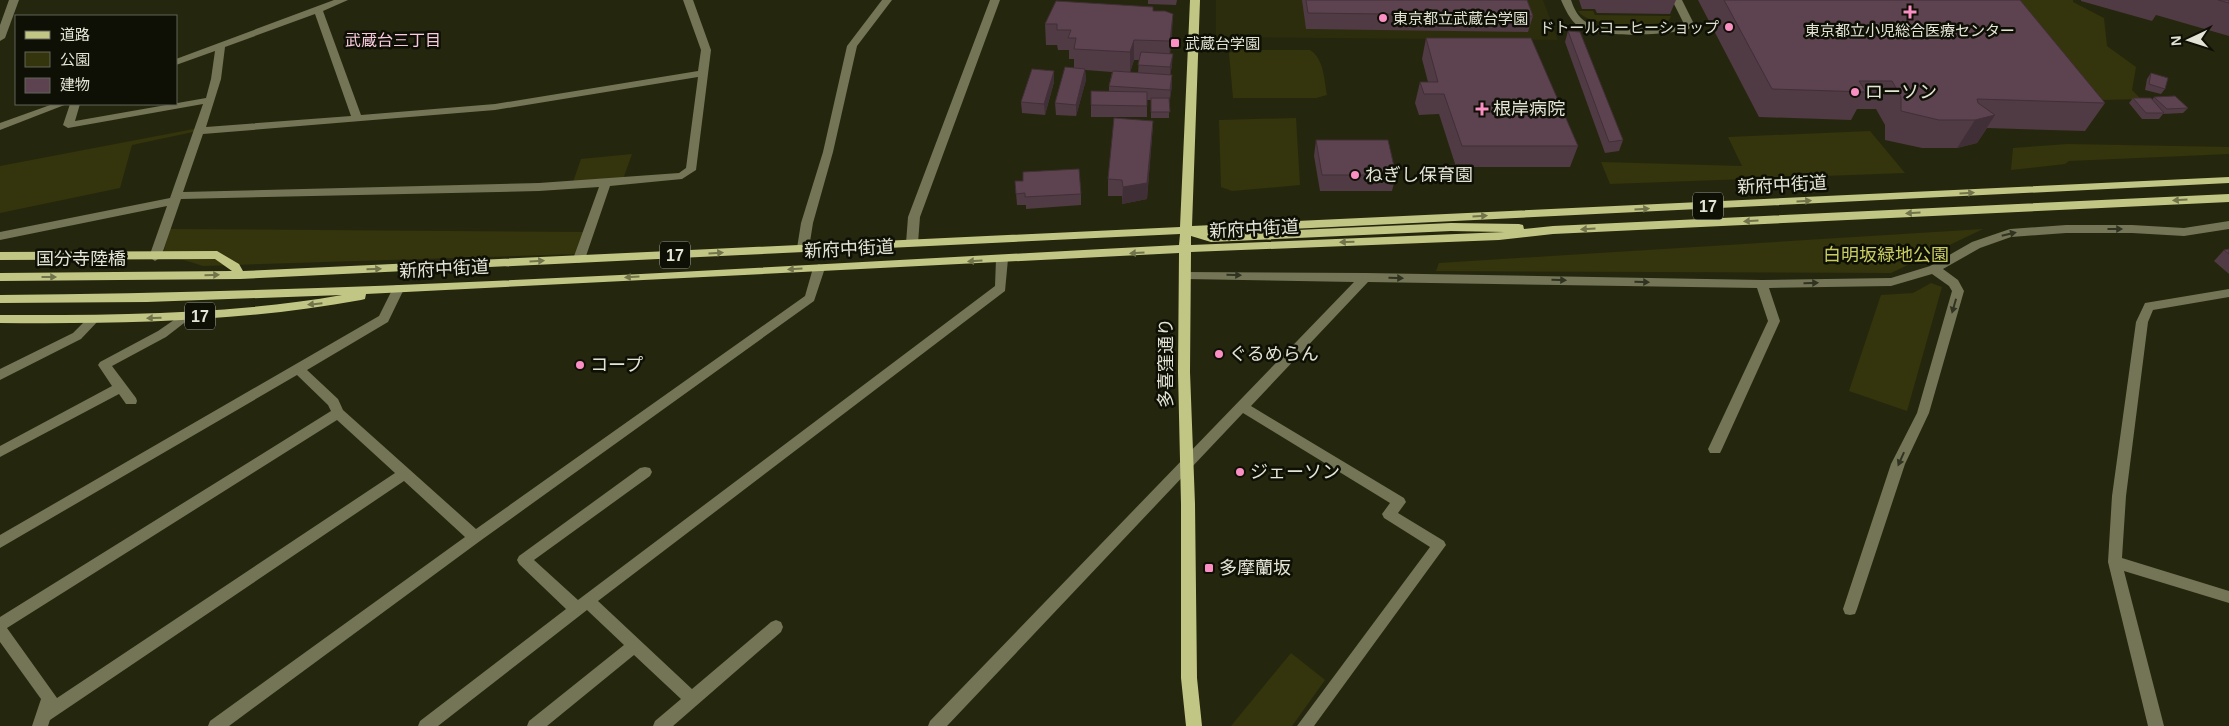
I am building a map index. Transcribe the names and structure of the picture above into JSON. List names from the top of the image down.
{
  "streets": {
    "main road": [
      "新府中街道",
      "17",
      "国分寺陸橋",
      "多喜窪通り"
    ]
  },
  "crossings": [
    ["新府中街道", "17"],
    ["新府中街道", "国分寺陸橋"],
    ["新府中街道", "多喜窪通り"]
  ],
  "districts": ["武蔵台三丁目"],
  "parks": ["白明坂緑地公園"],
  "places": {
    "health": ["東京都立小児総合医療センター", "根岸病院"],
    "other": [
      "東京都立武蔵台学園",
      "ドトールコーヒーショップ",
      "ローソン",
      "ねぎし保育園",
      "ぐるめらん",
      "コープ",
      "ジェーソン"
    ],
    "transit": ["武蔵台学園", "多摩蘭坂"]
  },
  "legend": ["道路", "公園", "建物"],
  "north": "left"
}
